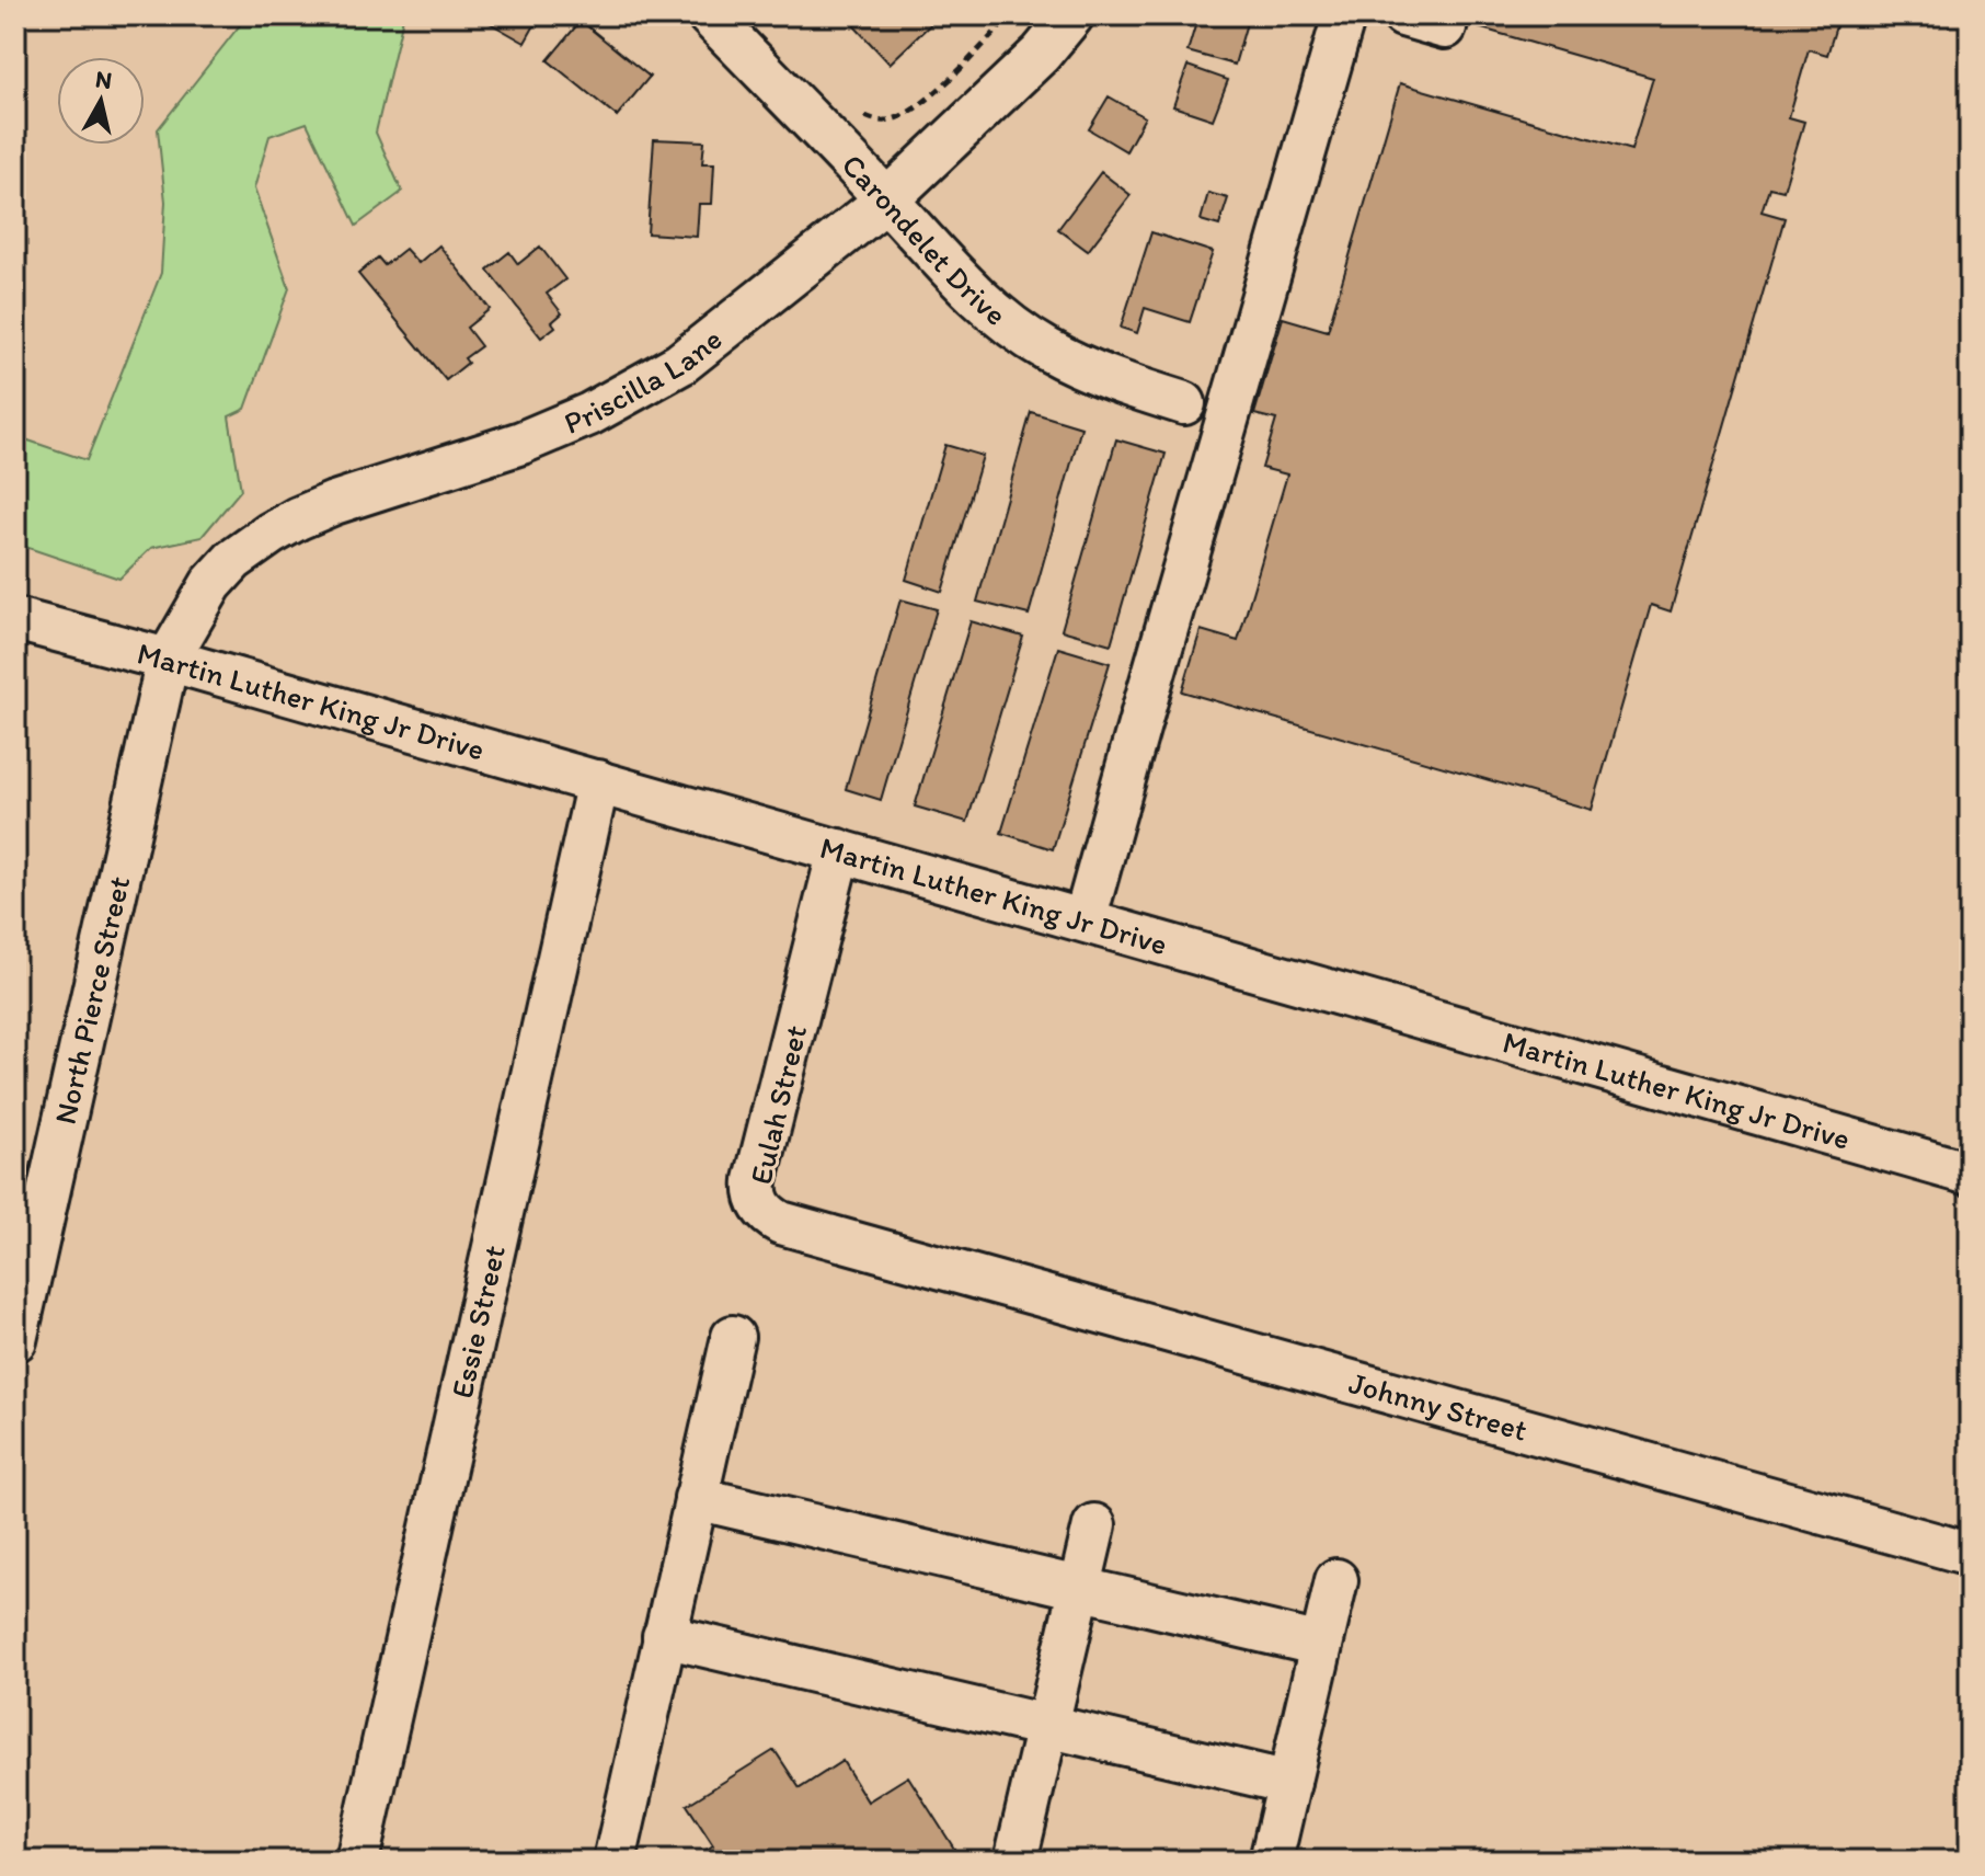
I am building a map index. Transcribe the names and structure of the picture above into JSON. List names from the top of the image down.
{
  "streets": {
    "street": [
      "Carondelet Drive",
      "Priscilla Lane",
      "Martin Luther King Jr Drive",
      "North Pierce Street",
      "Eulah Street",
      "Essie Street",
      "Johnny Street"
    ]
  },
  "crossings": [
    ["Carondelet Drive", "Priscilla Lane"],
    ["Priscilla Lane", "Martin Luther King Jr Drive"],
    ["Priscilla Lane", "North Pierce Street"],
    ["Martin Luther King Jr Drive", "North Pierce Street"],
    ["Martin Luther King Jr Drive", "Eulah Street"],
    ["Martin Luther King Jr Drive", "Essie Street"],
    ["Eulah Street", "Johnny Street"]
  ],
  "north": "top"
}
